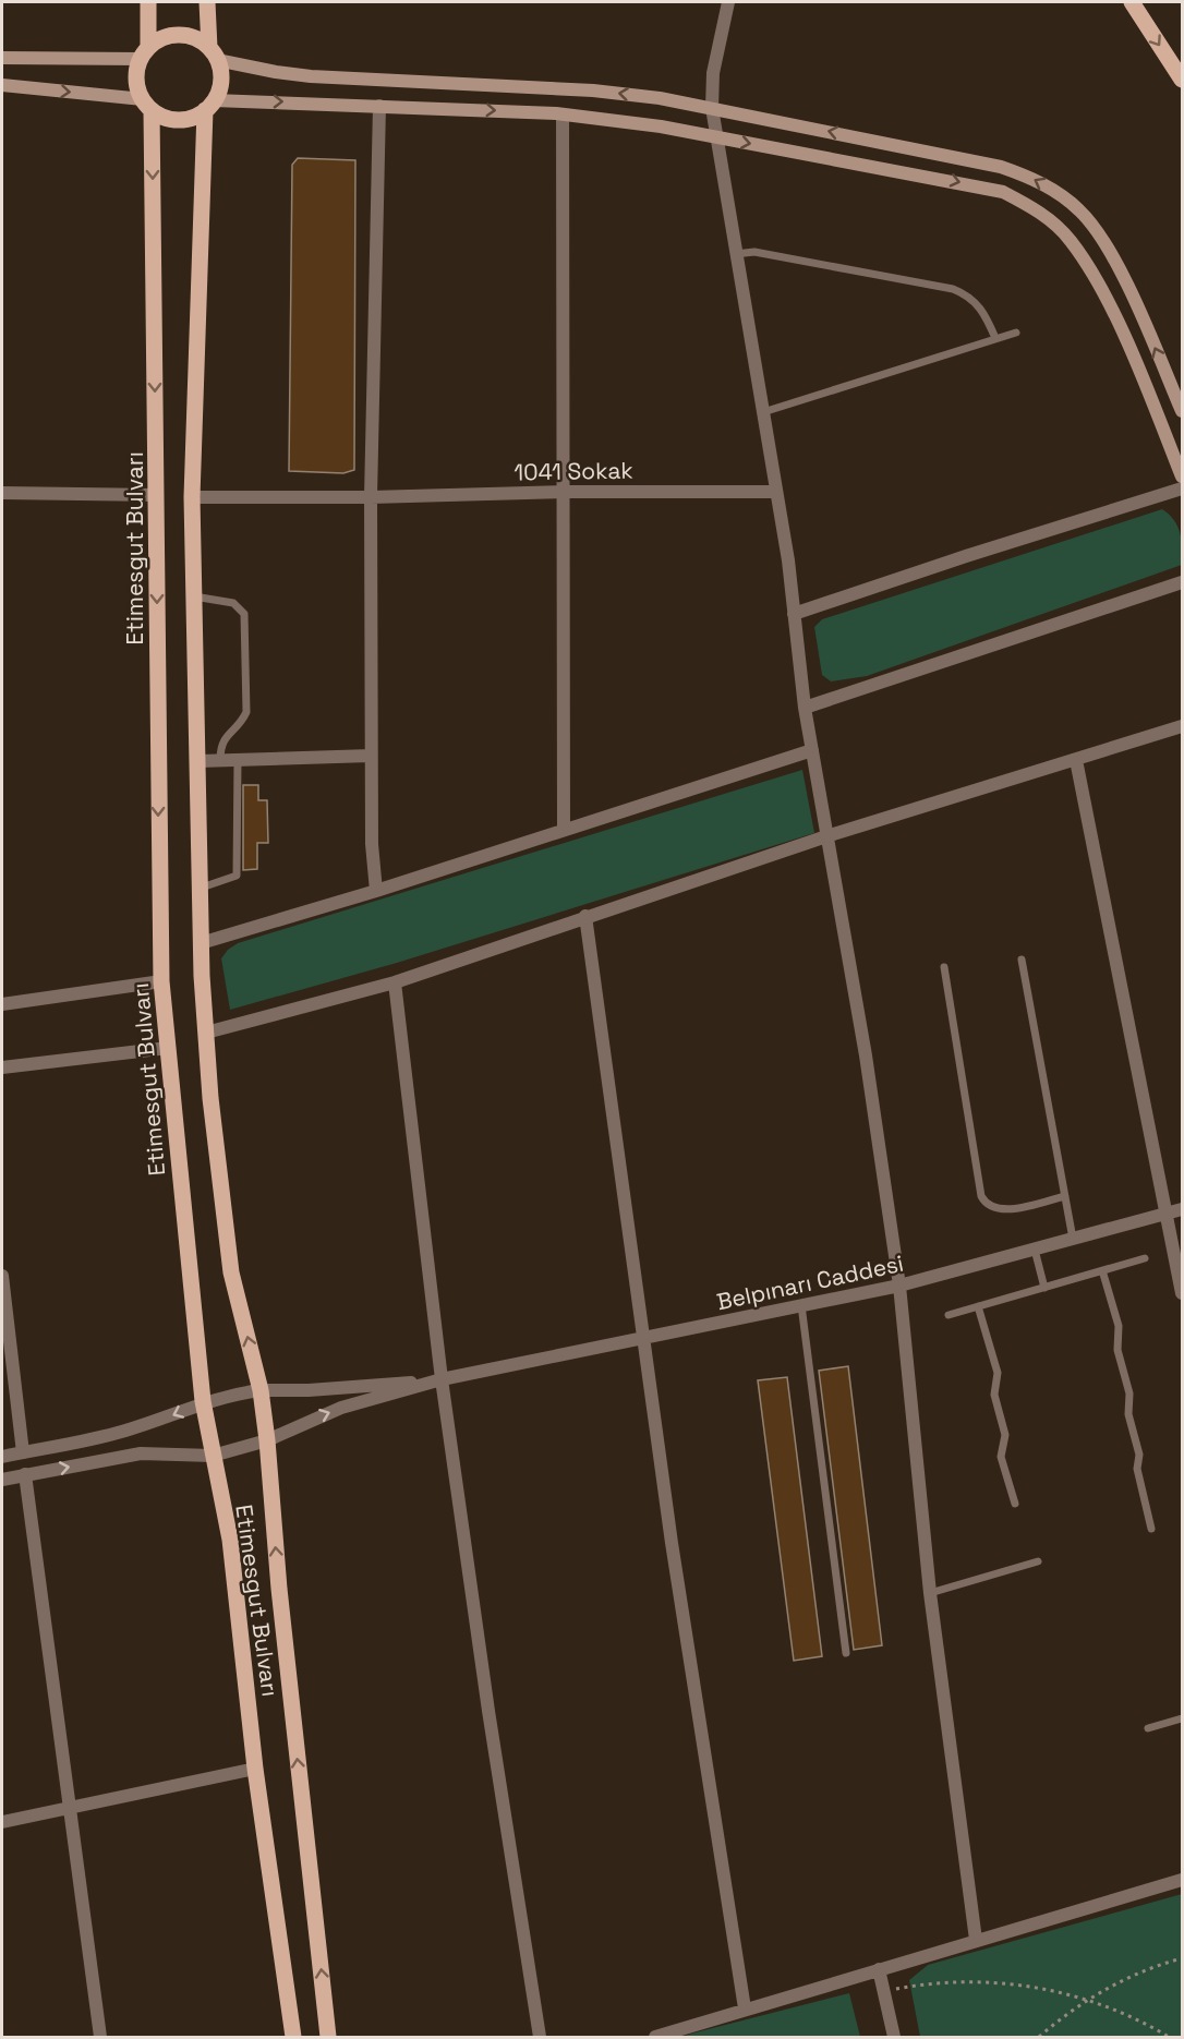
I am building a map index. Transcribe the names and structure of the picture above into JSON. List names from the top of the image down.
{
  "streets": {
    "main road": ["Etimesgut Bulvarı"],
    "street": ["1041 Sokak", "Belpınarı Caddesi"]
  },
  "crossings": [
    ["1041 Sokak", "Etimesgut Bulvarı"],
    ["Etimesgut Bulvarı", "Belpınarı Caddesi"]
  ]
}
